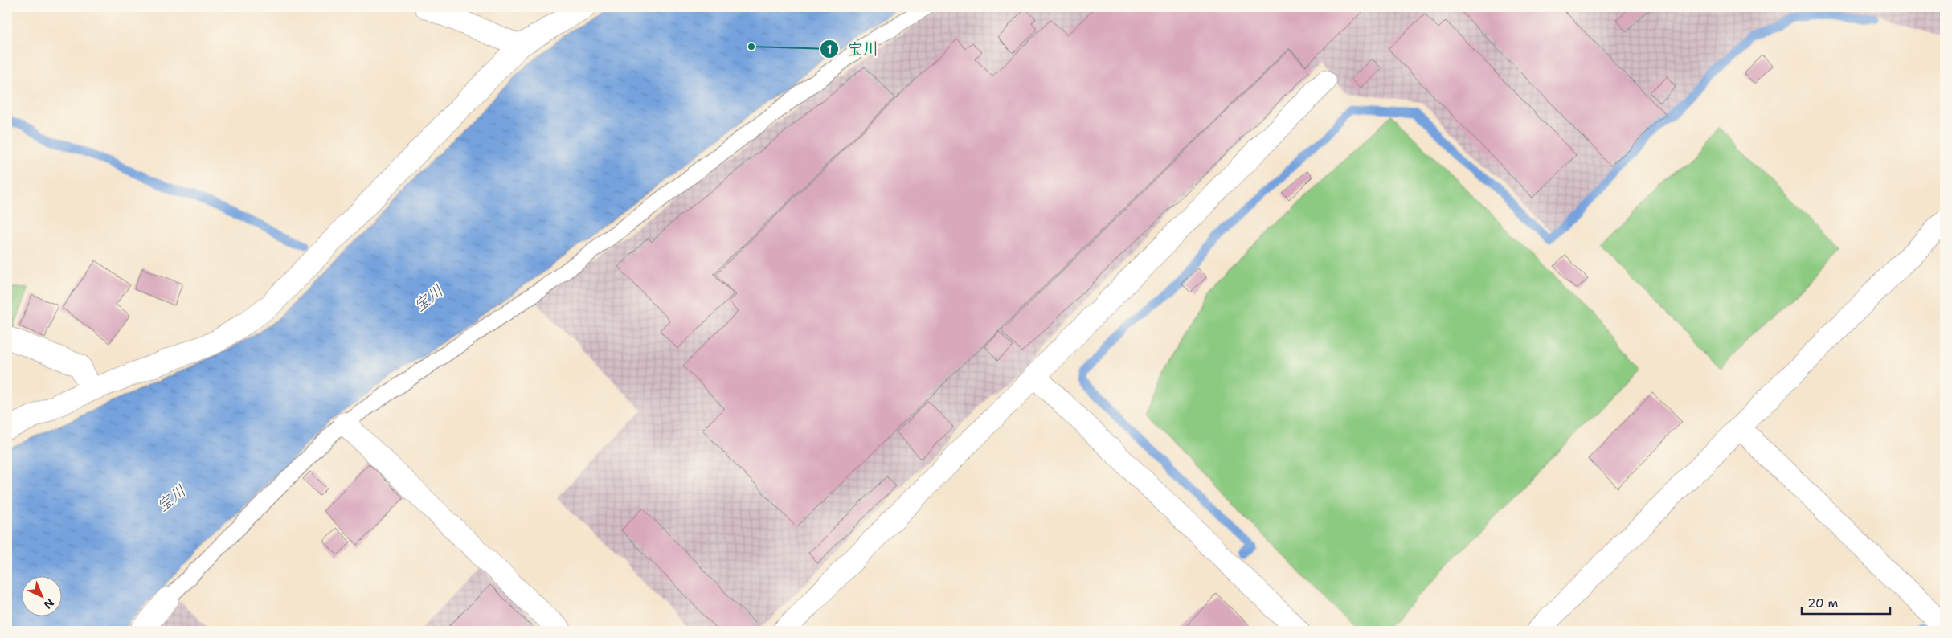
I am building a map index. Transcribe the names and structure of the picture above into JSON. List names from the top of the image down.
{
  "water": ["宝川"],
  "places": ["宝川"],
  "scale_bar": "20 m",
  "north": "bottom right"
}
